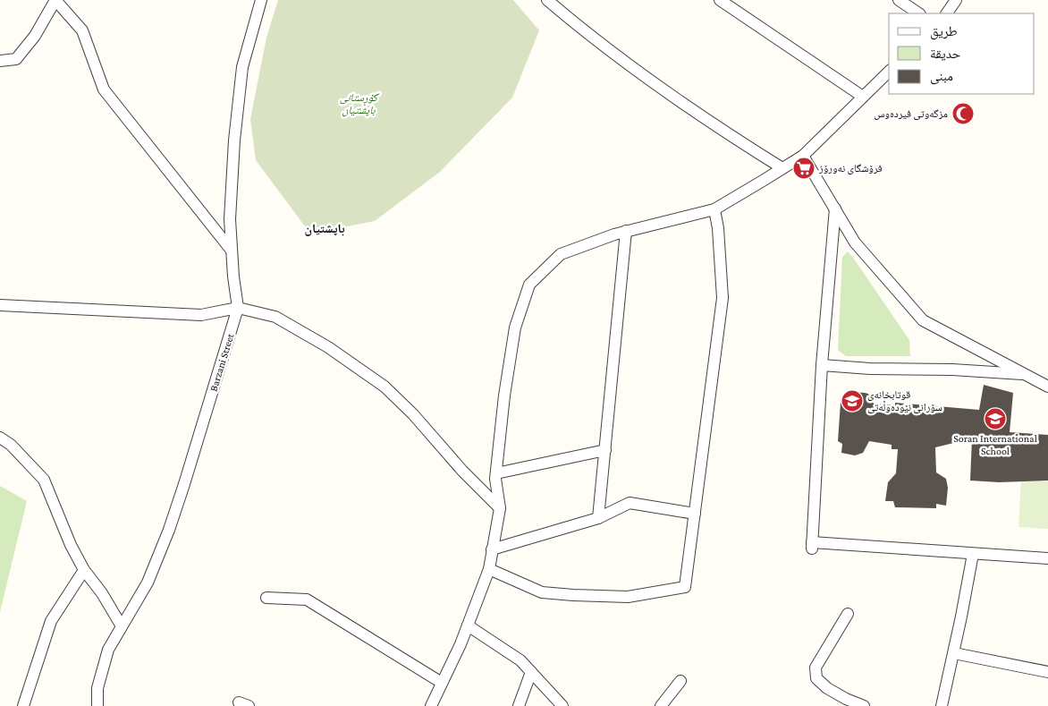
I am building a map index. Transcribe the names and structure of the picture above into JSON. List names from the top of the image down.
{
  "streets": {
    "street": ["Barzani Street"]
  },
  "districts": ["باپشتیان"],
  "parks": ["گۆڕستانی باپشتیان"],
  "places": {
    "mosque": ["مزگەوتی فیردەوس"],
    "supermarket": ["فرۆشگای نەورۆز"],
    "school or university": ["قوتابخانەی سۆرانی نێودەوڵەتی", "Soran International School"]
  },
  "legend": ["طريق", "حديقة", "مبنى"]
}
